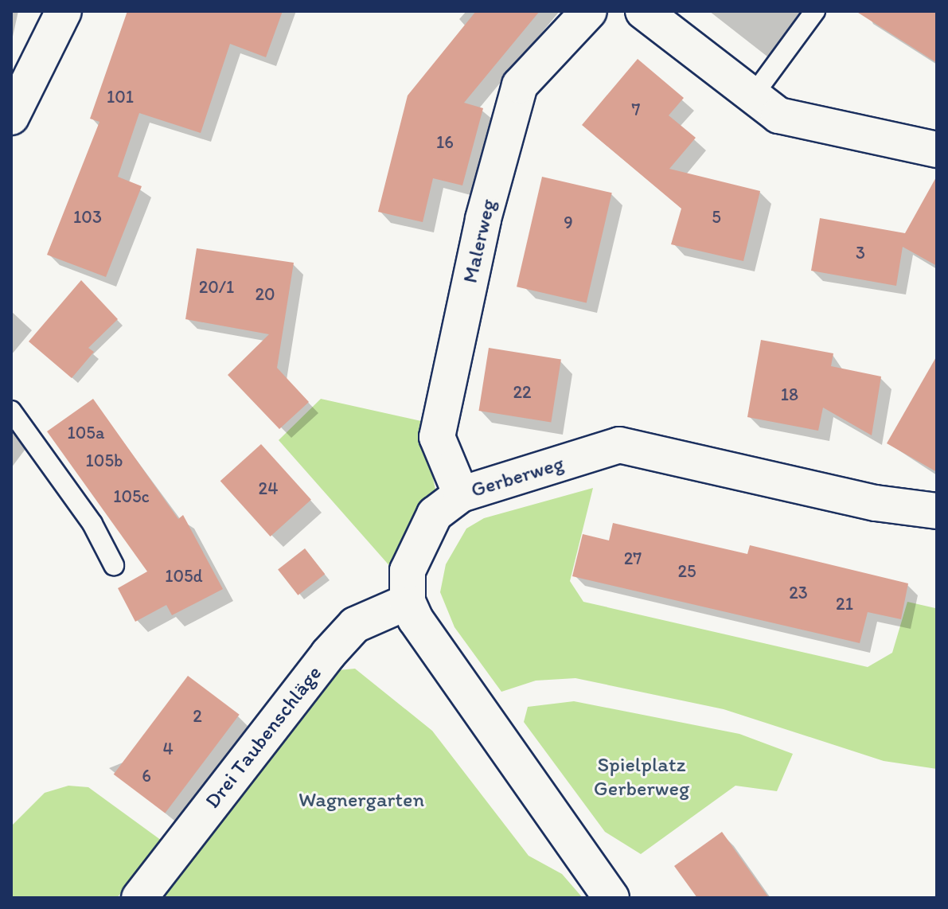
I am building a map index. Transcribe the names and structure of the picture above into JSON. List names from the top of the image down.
{
  "streets": {
    "street": ["Malerweg", "Gerberweg", "Drei Taubenschläge"]
  },
  "crossings": [
    ["Malerweg", "Gerberweg"],
    ["Gerberweg", "Drei Taubenschläge"]
  ],
  "parks": ["Spielplatz Gerberweg", "Wagnergarten"],
  "house_numbers": [
    "101",
    "7",
    "16",
    "103",
    "5",
    "9",
    "3",
    "20/1",
    "20",
    "22",
    "18",
    "105a",
    "105b",
    "24",
    "105c",
    "27",
    "25",
    "105d",
    "23",
    "21",
    "2",
    "4",
    "6"
  ]
}
